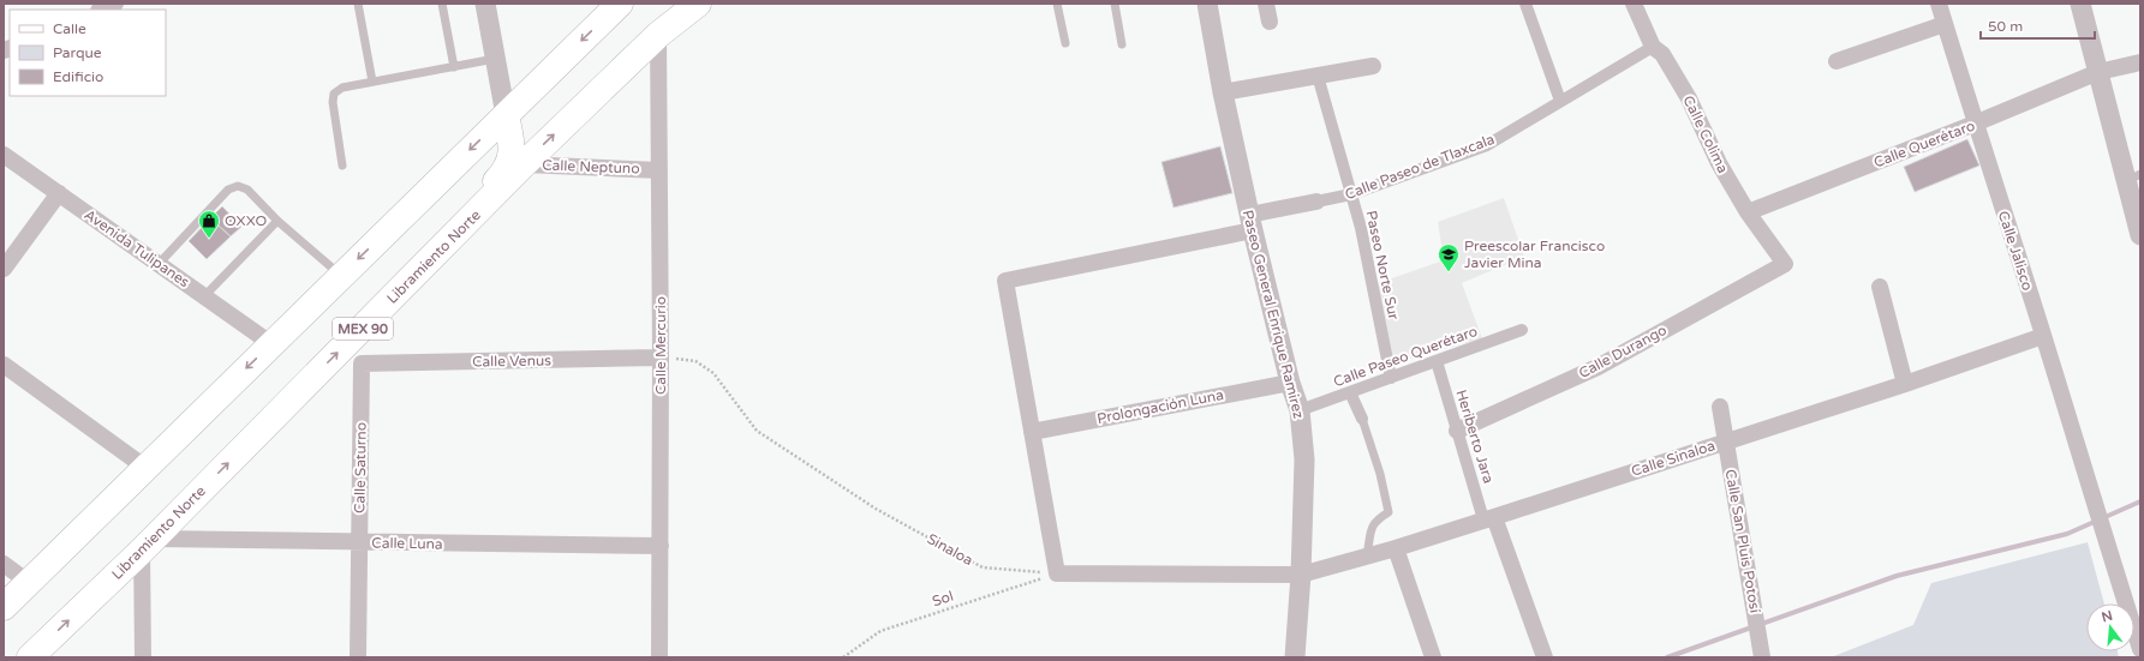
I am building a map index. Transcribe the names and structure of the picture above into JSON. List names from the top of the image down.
{
  "streets": {
    "main road": ["Libramiento Norte", "MEX 90"],
    "street": [
      "Calle Colima",
      "Calle Querétaro",
      "Calle Neptuno",
      "Calle Paseo de Tlaxcala",
      "Avenida Tulipanes",
      "Calle Jalisco",
      "Paseo Norte Sur",
      "Paseo General Enrique Ramirez",
      "Calle Mercurio",
      "Calle Durango",
      "Calle Paseo Querétaro",
      "Calle Venus",
      "Prolongación Luna",
      "Heriberto Jara",
      "Calle Sinaloa",
      "Calle Saturno",
      "Calle San Pluis Potosí",
      "Calle Luna"
    ],
    "path": ["Sinaloa", "Sol"]
  },
  "crossings": [
    ["Calle Colima", "Calle Querétaro"],
    ["Calle Colima", "Calle Paseo de Tlaxcala"],
    ["Calle Colima", "Calle Durango"],
    ["Calle Querétaro", "Calle Jalisco"],
    ["Calle Neptuno", "Libramiento Norte"],
    ["Calle Neptuno", "Calle Mercurio"],
    ["Calle Paseo de Tlaxcala", "Paseo Norte Sur"],
    ["Calle Paseo de Tlaxcala", "Paseo General Enrique Ramirez"],
    ["Calle Paseo de Tlaxcala", "Prolongación Luna"],
    ["Calle Jalisco", "Calle Sinaloa"],
    ["Libramiento Norte", "Calle Mercurio"],
    ["Libramiento Norte", "Calle Luna"],
    ["Paseo Norte Sur", "Calle Paseo Querétaro"],
    ["Paseo General Enrique Ramirez", "Calle Paseo Querétaro"],
    ["Paseo General Enrique Ramirez", "Prolongación Luna"],
    ["Paseo General Enrique Ramirez", "Calle Sinaloa"],
    ["Calle Mercurio", "Calle Venus"],
    ["Calle Mercurio", "Calle Luna"],
    ["Calle Mercurio", "Sinaloa"],
    ["Calle Durango", "Heriberto Jara"],
    ["Calle Paseo Querétaro", "Heriberto Jara"],
    ["Calle Venus", "Calle Saturno"],
    ["Calle Venus", "Sinaloa"],
    ["Heriberto Jara", "Calle Sinaloa"],
    ["Calle Sinaloa", "Calle San Pluis Potosí"],
    ["Calle Saturno", "Calle Luna"],
    ["Sinaloa", "Sol"]
  ],
  "places": {
    "shop": ["OXXO"],
    "school or university": ["Preescolar Francisco Javier Mina"]
  },
  "legend": ["Calle", "Parque", "Edificio"],
  "scale_bar": "50 m",
  "north": "top"
}
